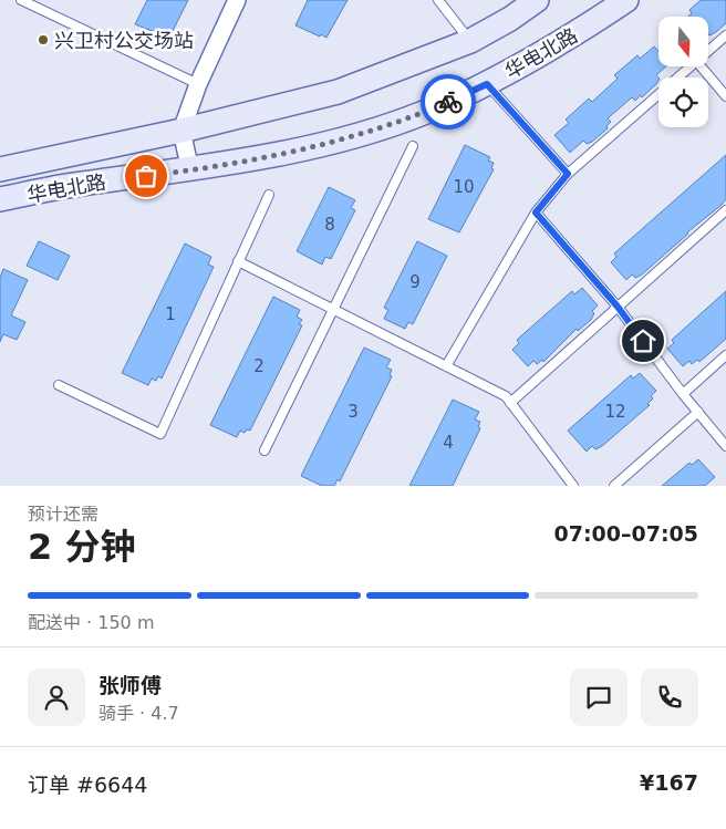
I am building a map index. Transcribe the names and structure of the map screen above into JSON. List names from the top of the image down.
{
  "streets": {
    "main road": ["华电北路"]
  },
  "places": ["兴卫村公交场站"],
  "house_numbers": [
    "10",
    "8",
    "9",
    "1",
    "2",
    "3",
    "12",
    "4"
  ],
  "north": "bottom",
  "page": {
    "heading": ["2 分钟", "预计还需", "07:00–07:05"],
    "panel": [
      "张师傅",
      "骑手 · 4.7",
      "订单 #6644",
      "¥167"
    ],
    "bar": "配送中 · 150 m"
  }
}
